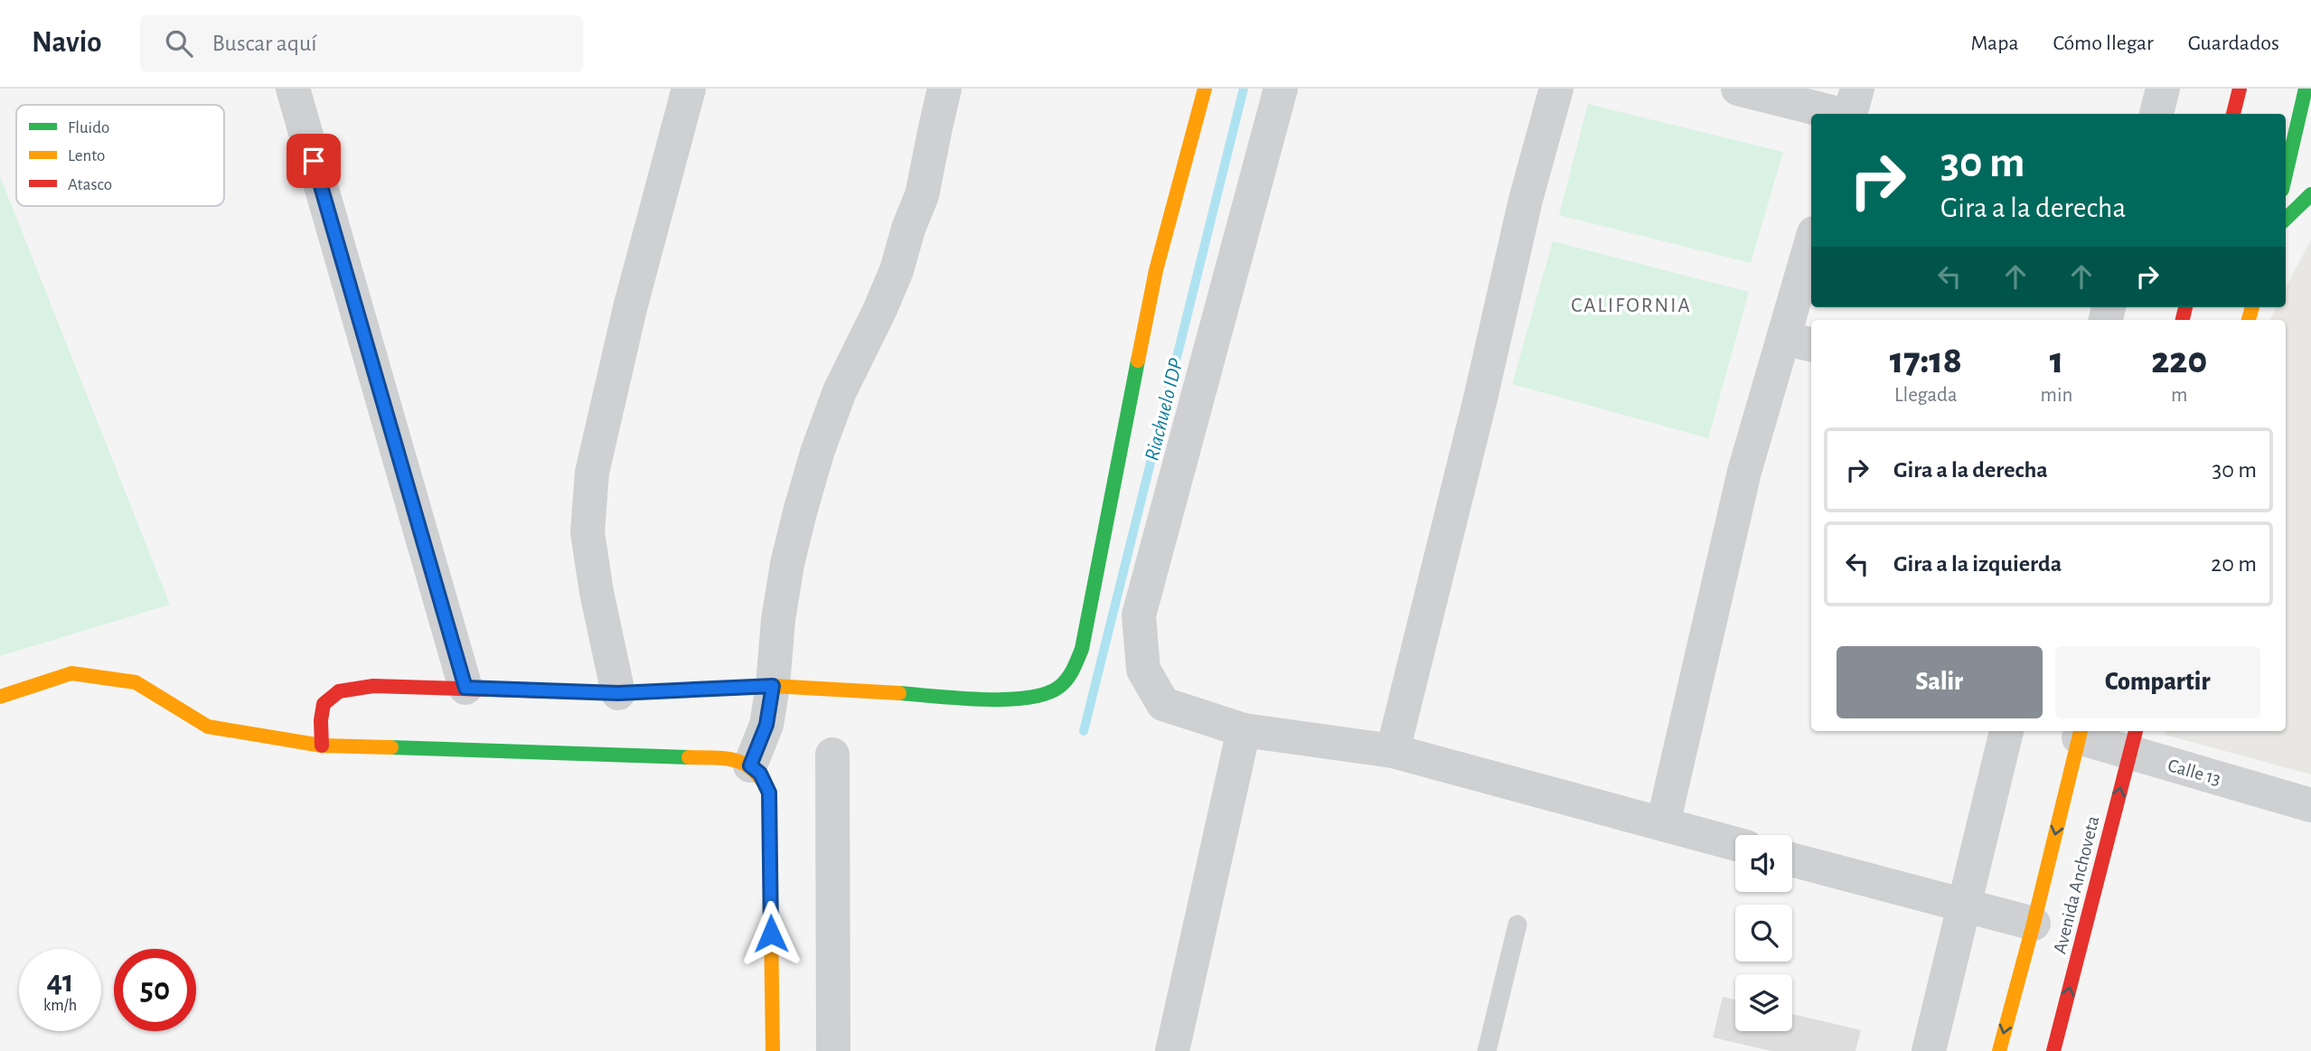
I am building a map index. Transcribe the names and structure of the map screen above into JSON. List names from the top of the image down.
{
  "streets": {
    "main road": ["Avenida Anchoveta"],
    "street": ["Calle 13"]
  },
  "crossings": [
    ["Calle 13", "Avenida Anchoveta"]
  ],
  "districts": ["CALIFORNIA"],
  "water": ["Riachuelo IDP"],
  "legend": ["Fluido", "Lento", "Atasco"],
  "page": {
    "header": "Navio",
    "search": "Buscar aquí",
    "nav": ["Mapa", "Cómo llegar", "Guardados"],
    "turn": ["30 m", "Gira a la derecha"],
    "eta": [
      "17:18",
      "Llegada",
      "1",
      "min",
      "220",
      "m"
    ],
    "list": [
      {
        "name": "Gira a la derecha",
        "value": "30 m"
      },
      {
        "name": "Gira a la izquierda",
        "value": "20 m"
      }
    ],
    "buttons": ["Salir", "Compartir"],
    "speed": "41 km/h",
    "limit": "50"
  }
}
